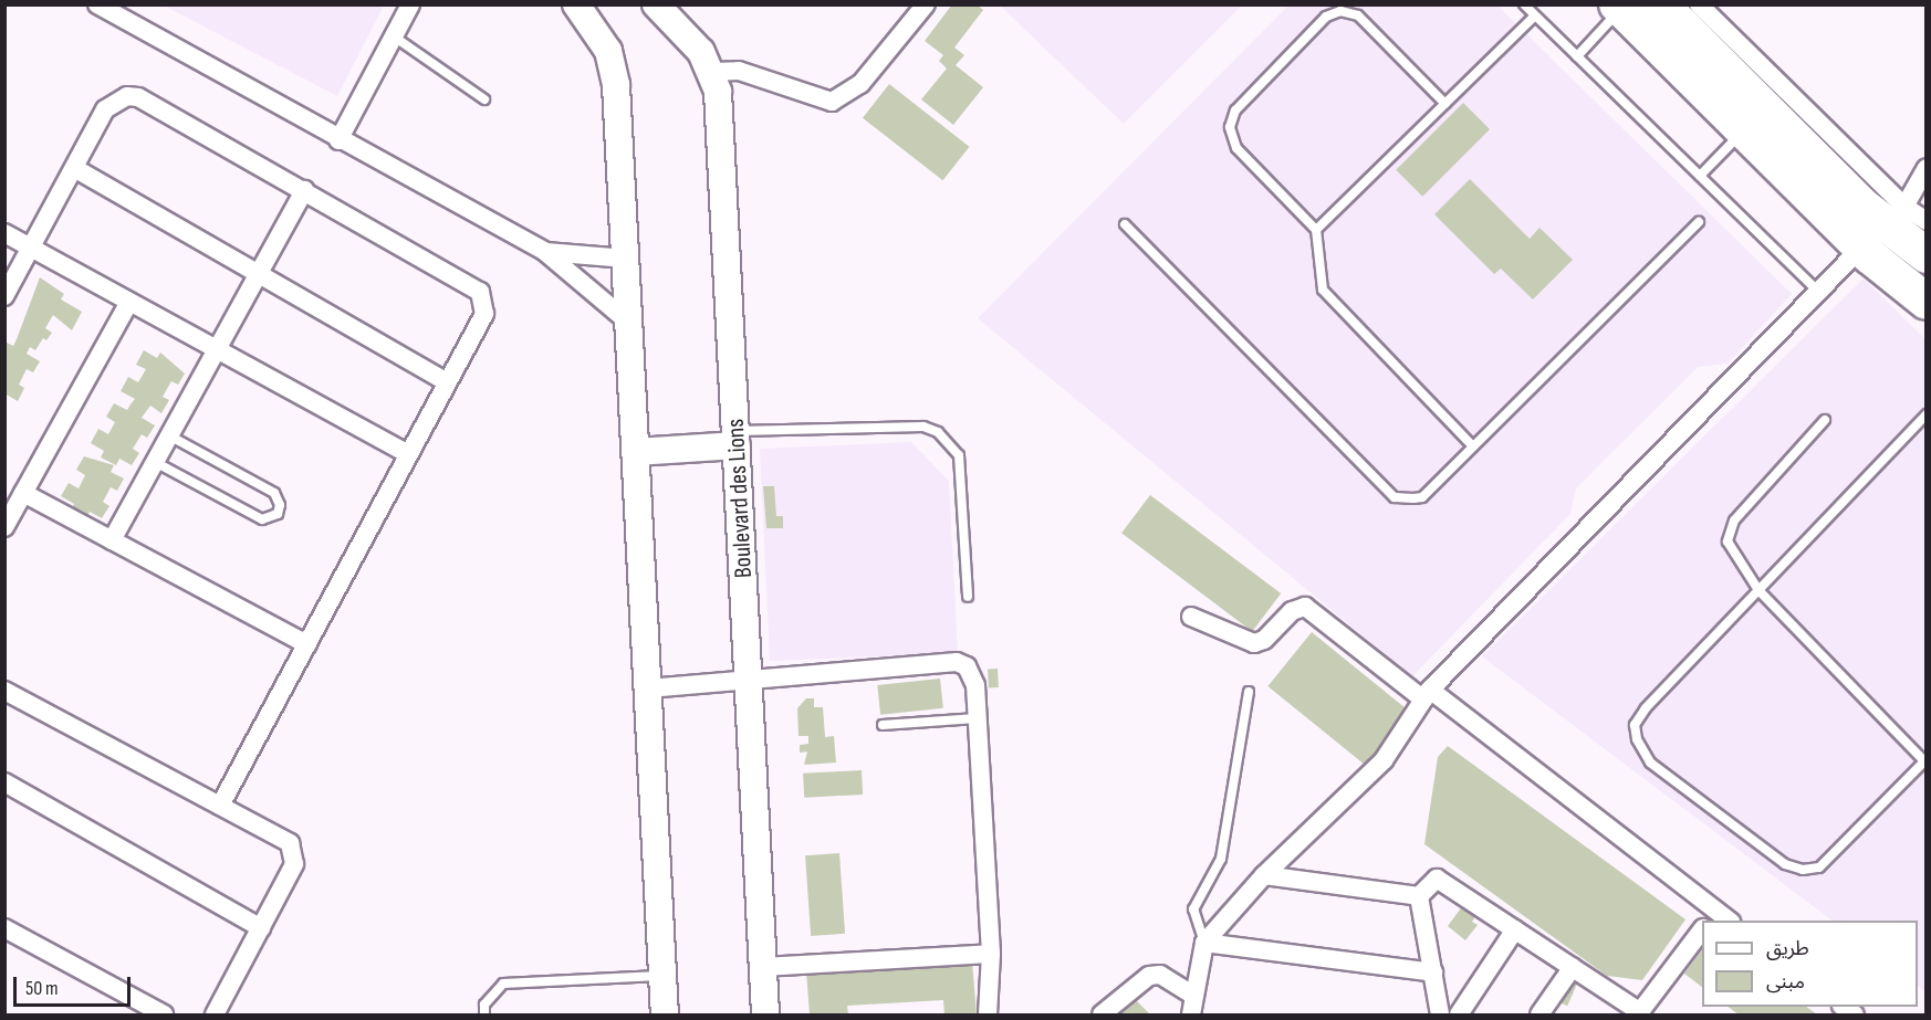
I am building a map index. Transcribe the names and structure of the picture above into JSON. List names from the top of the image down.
{
  "streets": {
    "main road": ["Boulevard des Lions"]
  },
  "legend": ["طريق", "مبنى"],
  "scale_bar": "50 m"
}
